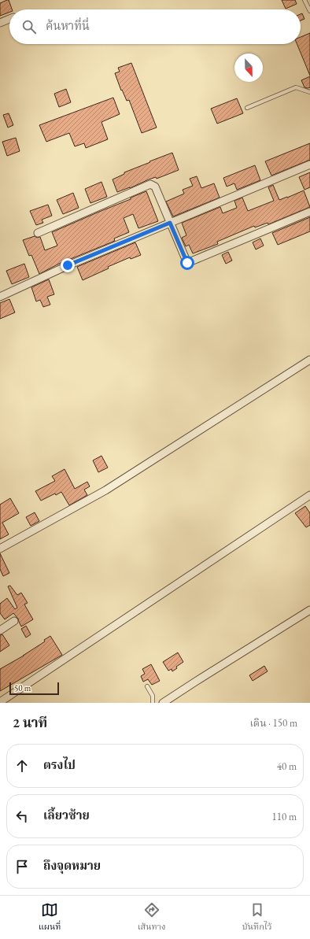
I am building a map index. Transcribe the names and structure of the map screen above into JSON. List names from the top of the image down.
{
  "scale_bar": "50 m",
  "north": "bottom",
  "page": {
    "search": "ค้นหาที่นี่",
    "scale": "50 m",
    "heading": ["2 นาที", "เดิน · 150 m"],
    "list": [
      ["ตรงไป", "40 m"],
      ["เลี้ยวซ้าย", "110 m"],
      "ถึงจุดหมาย"
    ],
    "nav": ["แผนที่", "เส้นทาง", "บันทึกไว้"]
  }
}
